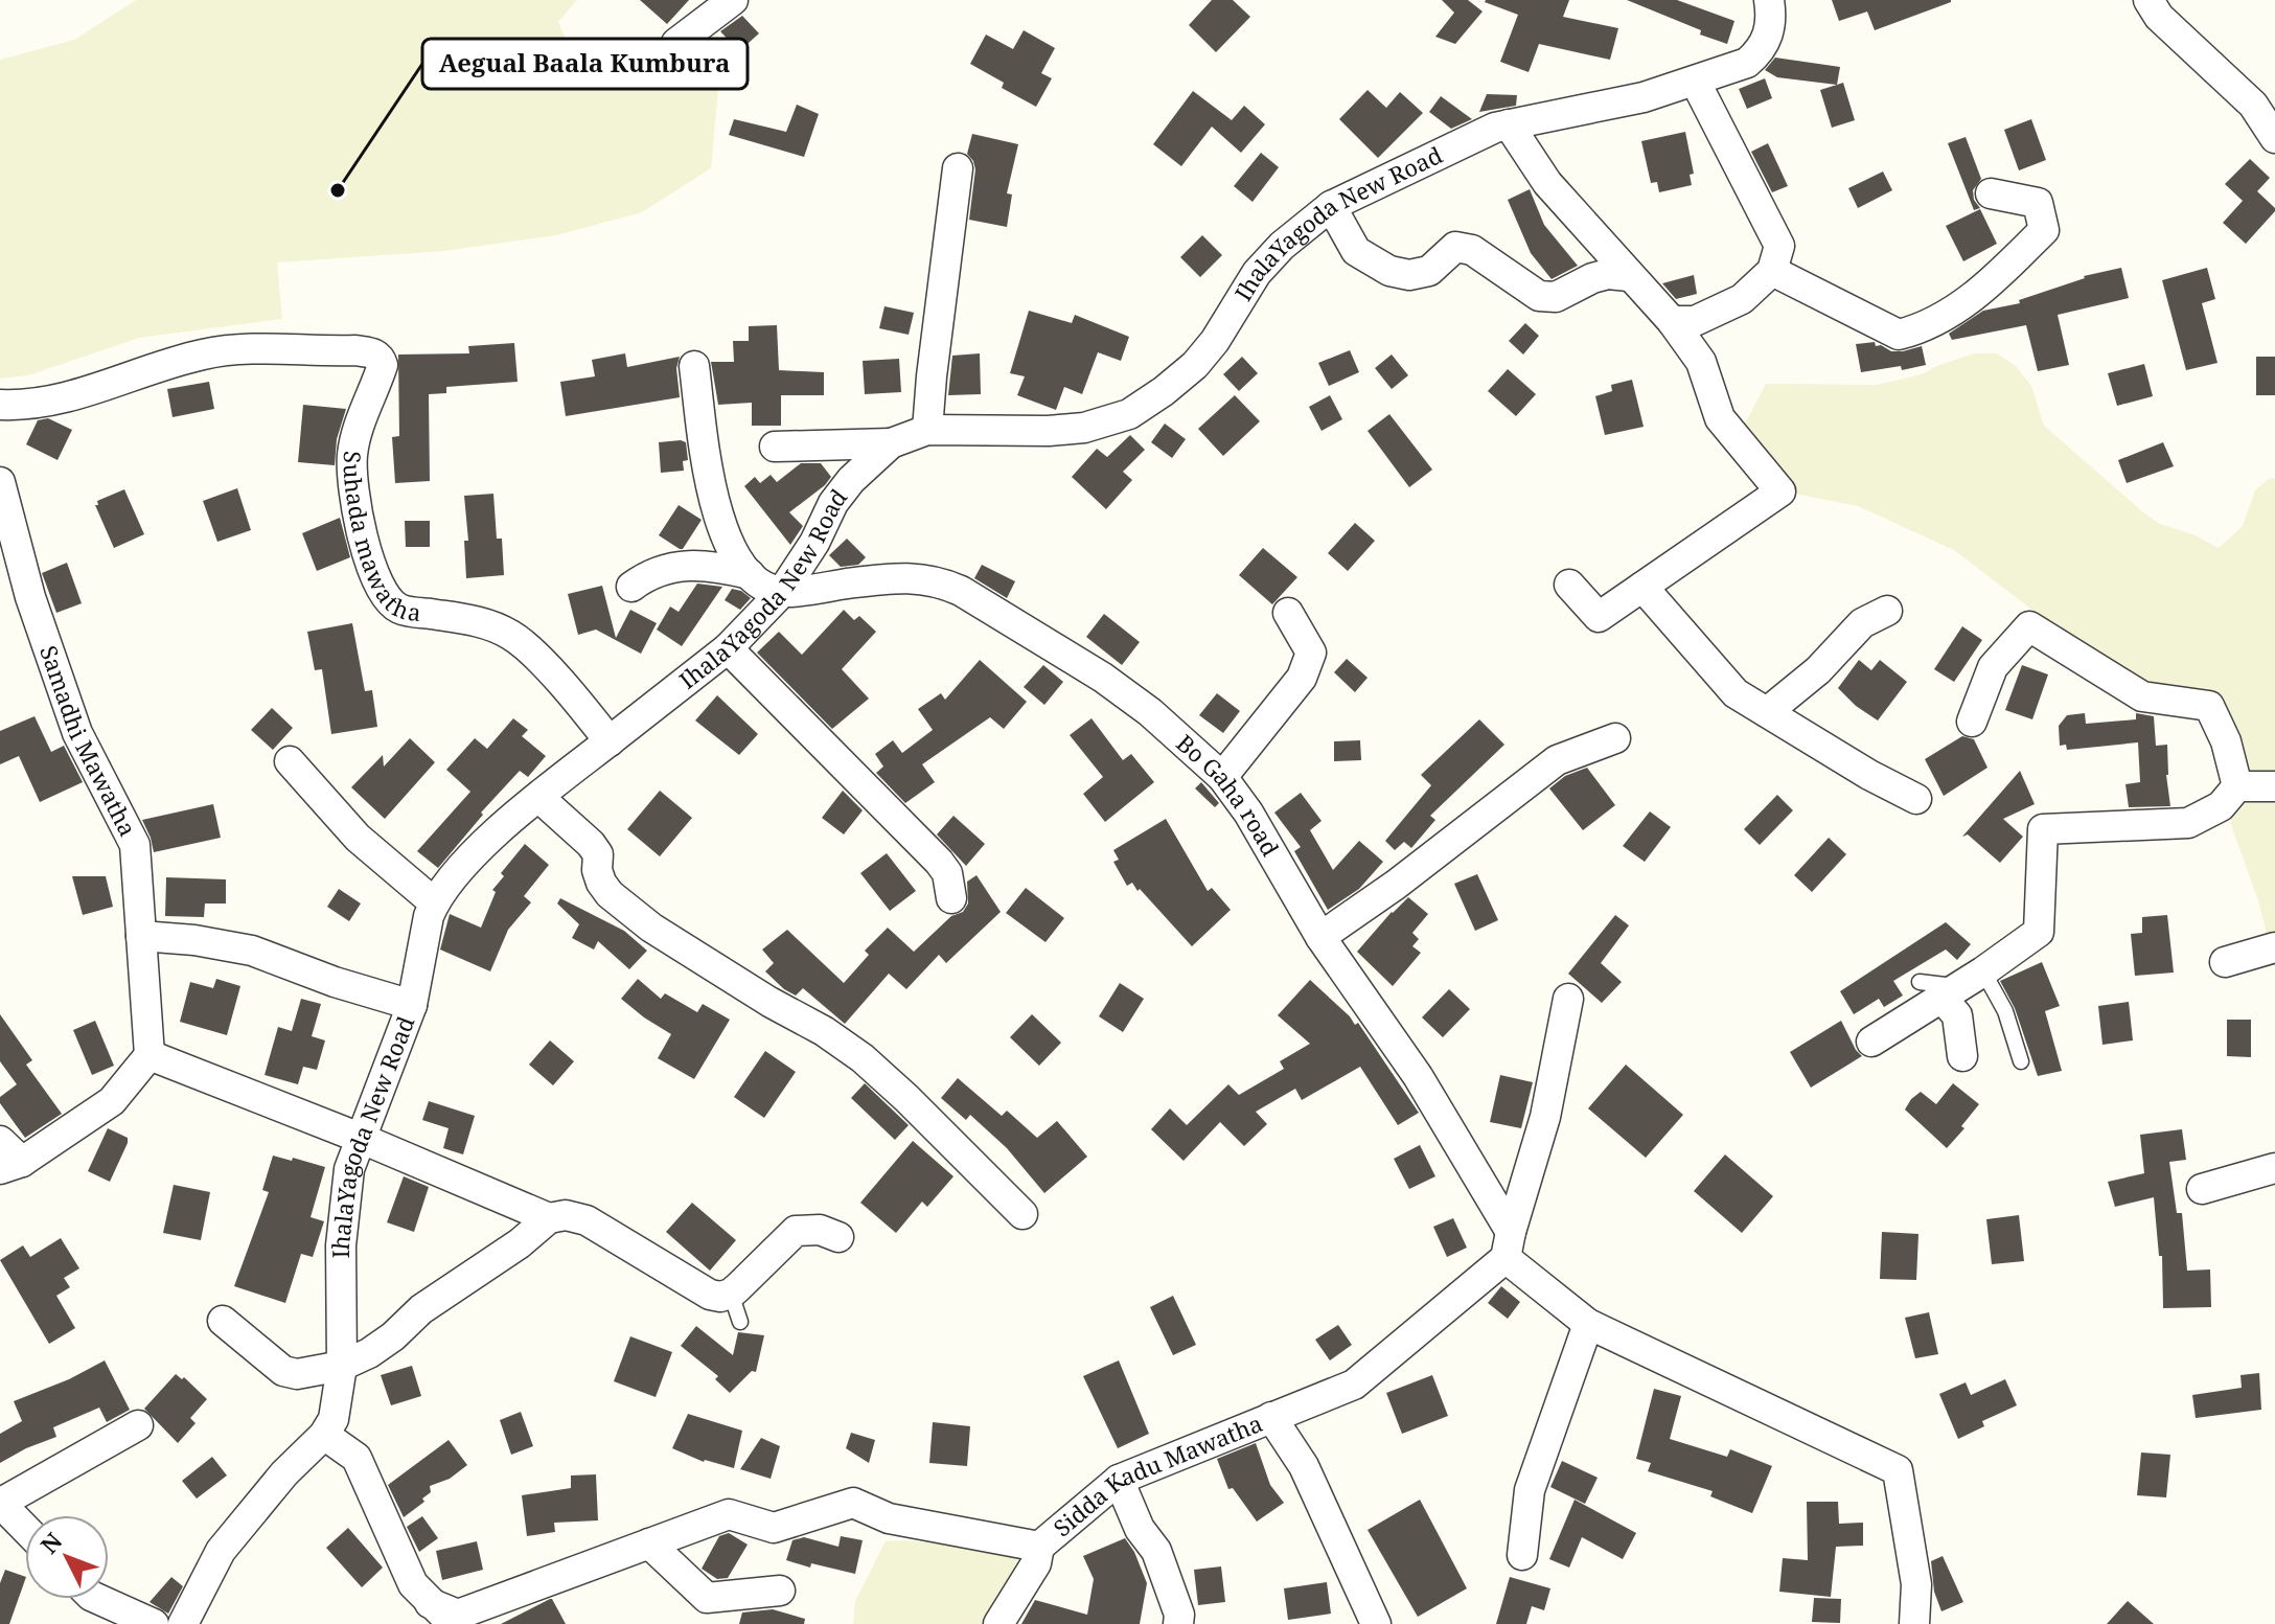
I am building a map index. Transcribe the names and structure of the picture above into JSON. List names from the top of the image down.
{
  "streets": {
    "street": [
      "IhalaYagoda New Road",
      "Suhada mawatha",
      "Samadhi Mawatha",
      "Bo Gaha road",
      "Sidda Kadu Mawatha"
    ]
  },
  "crossings": [
    ["IhalaYagoda New Road", "Suhada mawatha"],
    ["IhalaYagoda New Road", "Bo Gaha road"],
    ["Bo Gaha road", "Sidda Kadu Mawatha"]
  ],
  "places": ["Aegual Baala Kumbura"],
  "north": "top left"
}
